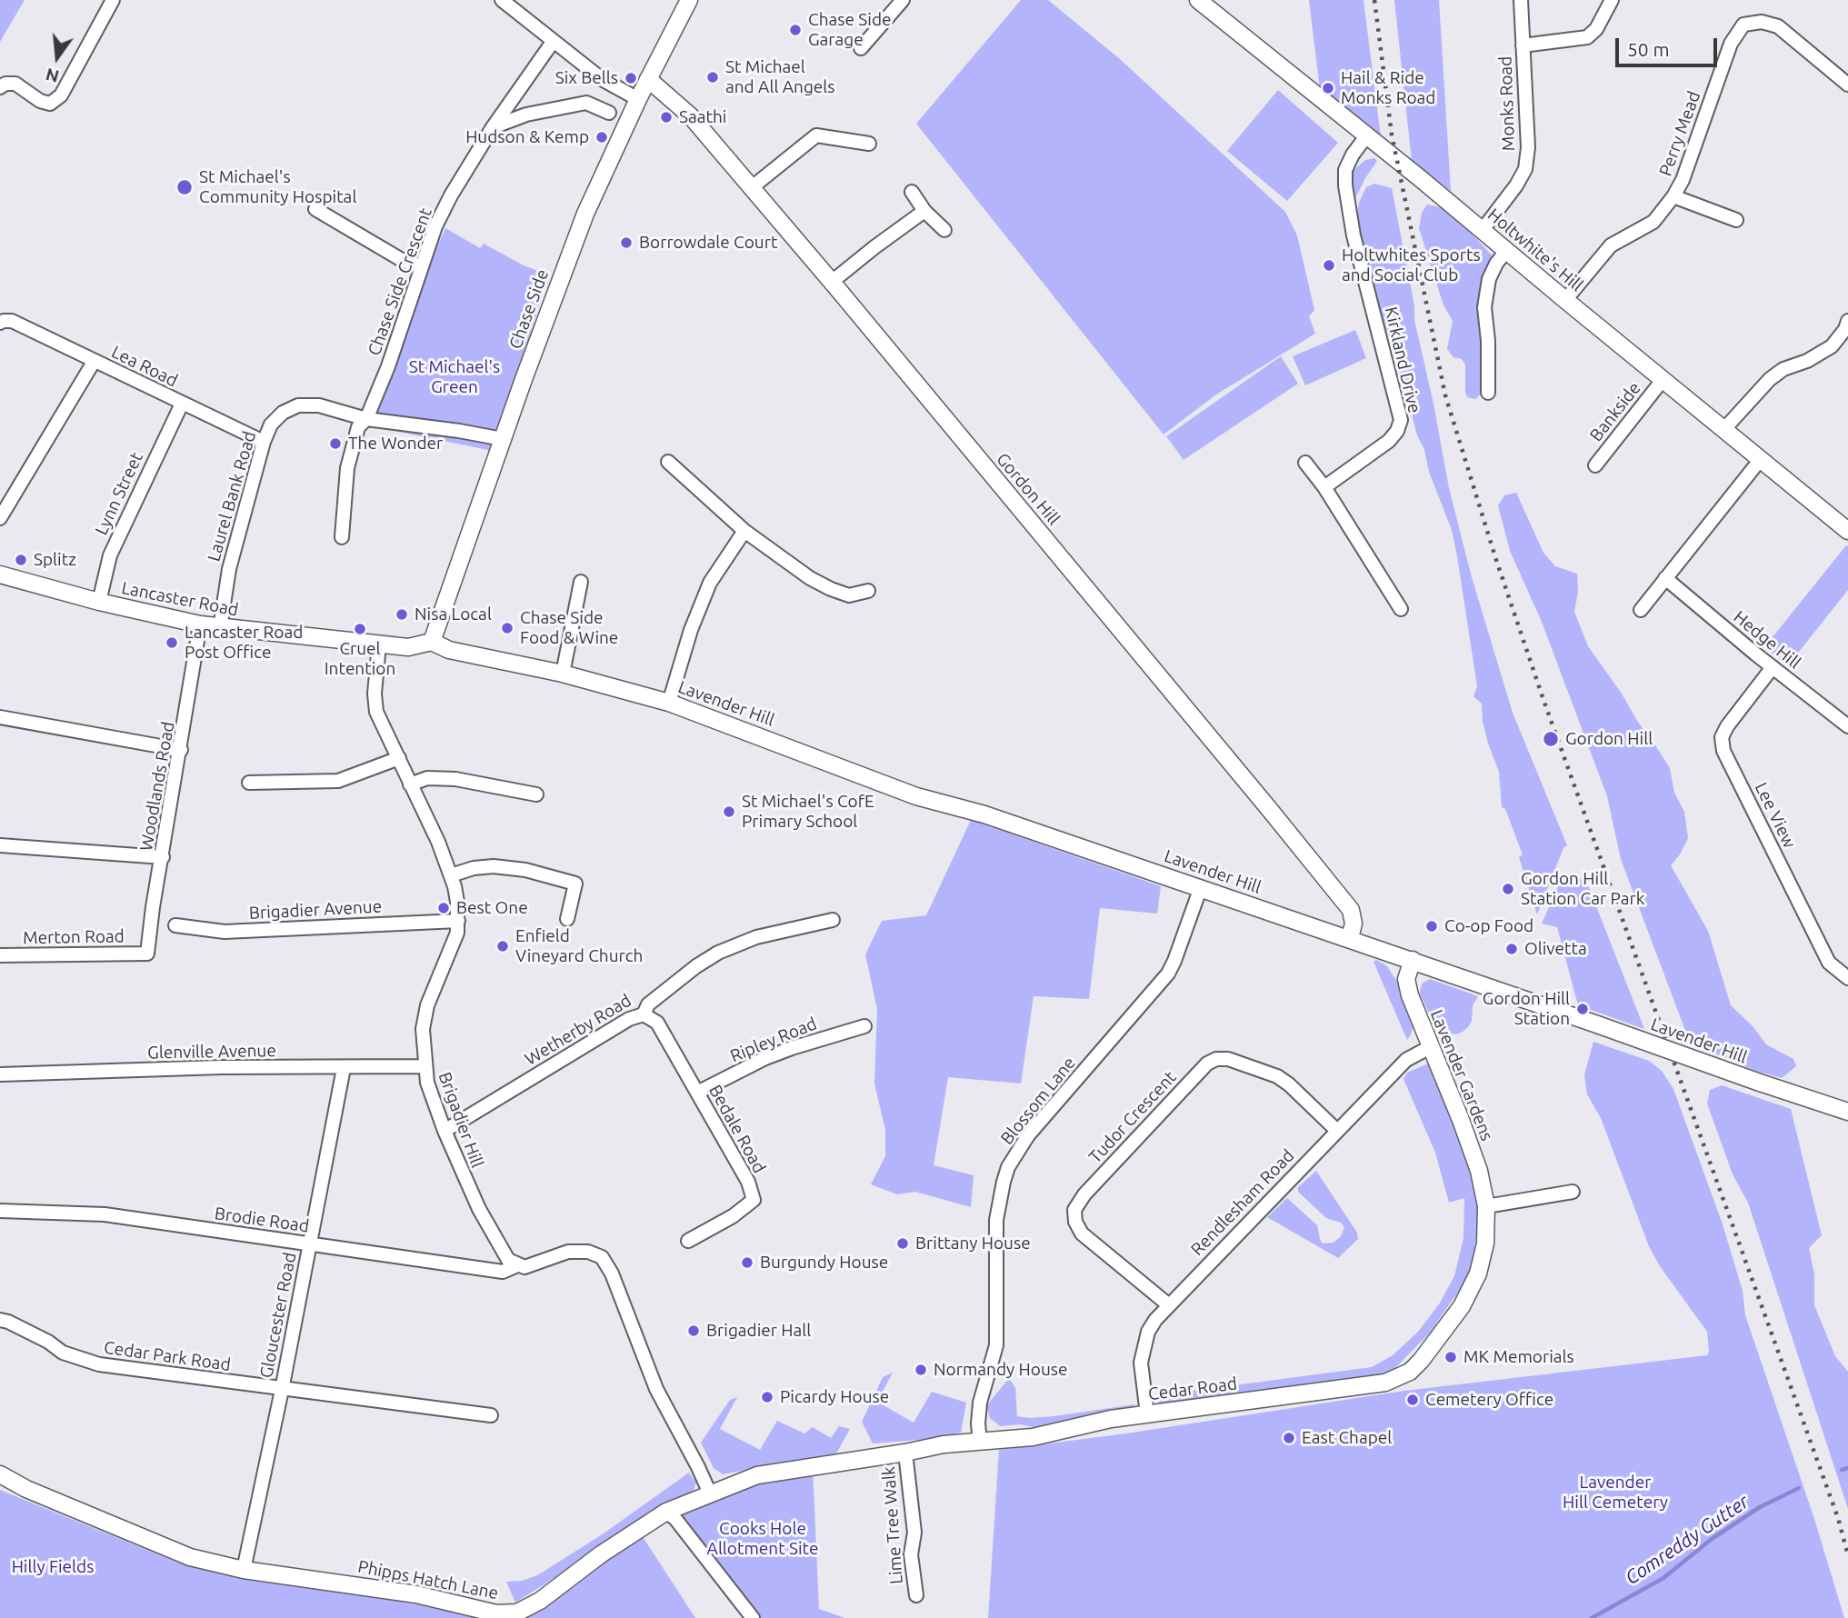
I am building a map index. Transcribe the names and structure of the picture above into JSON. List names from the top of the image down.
{
  "streets": {
    "street": [
      "Monks Road",
      "Perry Mead",
      "Holtwhite's Hill",
      "Chase Side Crescent",
      "Chase Side",
      "Kirkland Drive",
      "Lea Road",
      "Bankside",
      "Gordon Hill",
      "Lynn Street",
      "Laurel Bank Road",
      "Lancaster Road",
      "Hedge Hill",
      "Lavender Hill",
      "Woodlands Road",
      "Lee View",
      "Brigadier Avenue",
      "Merton Road",
      "Wetherby Road",
      "Ripley Road",
      "Glenville Avenue",
      "Lavender Gardens",
      "Blossom Lane",
      "Tudor Crescent",
      "Brigadier Hill",
      "Bedale Road",
      "Rendlesham Road",
      "Brodie Road",
      "Gloucester Road",
      "Cedar Park Road",
      "Cedar Road",
      "Lime Tree Walk",
      "Phipps Hatch Lane"
    ]
  },
  "crossings": [
    ["Monks Road", "Holtwhite's Hill"],
    ["Perry Mead", "Holtwhite's Hill"],
    ["Holtwhite's Hill", "Kirkland Drive"],
    ["Holtwhite's Hill", "Bankside"],
    ["Chase Side Crescent", "Laurel Bank Road"],
    ["Chase Side", "Gordon Hill"],
    ["Chase Side", "Laurel Bank Road"],
    ["Chase Side", "Lancaster Road"],
    ["Chase Side", "Lavender Hill"],
    ["Lea Road", "Lynn Street"],
    ["Lea Road", "Laurel Bank Road"],
    ["Gordon Hill", "Lavender Hill"],
    ["Lynn Street", "Lancaster Road"],
    ["Laurel Bank Road", "Lancaster Road"],
    ["Lancaster Road", "Lavender Hill"],
    ["Lancaster Road", "Woodlands Road"],
    ["Lancaster Road", "Brigadier Hill"],
    ["Hedge Hill", "Lee View"],
    ["Lavender Hill", "Lavender Gardens"],
    ["Lavender Hill", "Blossom Lane"],
    ["Woodlands Road", "Merton Road"],
    ["Brigadier Avenue", "Brigadier Hill"],
    ["Wetherby Road", "Brigadier Hill"],
    ["Wetherby Road", "Bedale Road"],
    ["Ripley Road", "Bedale Road"],
    ["Glenville Avenue", "Brigadier Hill"],
    ["Glenville Avenue", "Gloucester Road"],
    ["Lavender Gardens", "Rendlesham Road"],
    ["Lavender Gardens", "Cedar Road"],
    ["Blossom Lane", "Cedar Road"],
    ["Blossom Lane", "Phipps Hatch Lane"],
    ["Tudor Crescent", "Rendlesham Road"],
    ["Brigadier Hill", "Brodie Road"],
    ["Rendlesham Road", "Cedar Road"],
    ["Brodie Road", "Gloucester Road"],
    ["Gloucester Road", "Cedar Park Road"],
    ["Gloucester Road", "Phipps Hatch Lane"],
    ["Cedar Road", "Phipps Hatch Lane"],
    ["Lime Tree Walk", "Phipps Hatch Lane"]
  ],
  "water": ["Comreddy Gutter"],
  "parks": [
    "St Michael's Green",
    "Lavender Hill Cemetery",
    "Cooks Hole Allotment Site",
    "Hilly Fields"
  ],
  "places": [
    "Chase Side Garage",
    "St Michael and All Angels",
    "Six Bells",
    "Hail & Ride Monks Road",
    "Saathi",
    "Hudson & Kemp",
    "St Michael's Community Hospital",
    "Borrowdale Court",
    "Holtwhites Sports and Social Club",
    "The Wonder",
    "Splitz",
    "Nisa Local",
    "Chase Side Food & Wine",
    "Cruel Intention",
    "Lancaster Road Post Office",
    "Gordon Hill",
    "St Michael's CofE Primary School",
    "Gordon Hill Station Car Park",
    "Best One",
    "Co-op Food",
    "Enfield Vineyard Church",
    "Olivetta",
    "Gordon Hill Station",
    "Brittany House",
    "Burgundy House",
    "Brigadier Hall",
    "MK Memorials",
    "Normandy House",
    "Picardy House",
    "Cemetery Office",
    "East Chapel"
  ],
  "scale_bar": "50 m",
  "north": "bottom"
}
